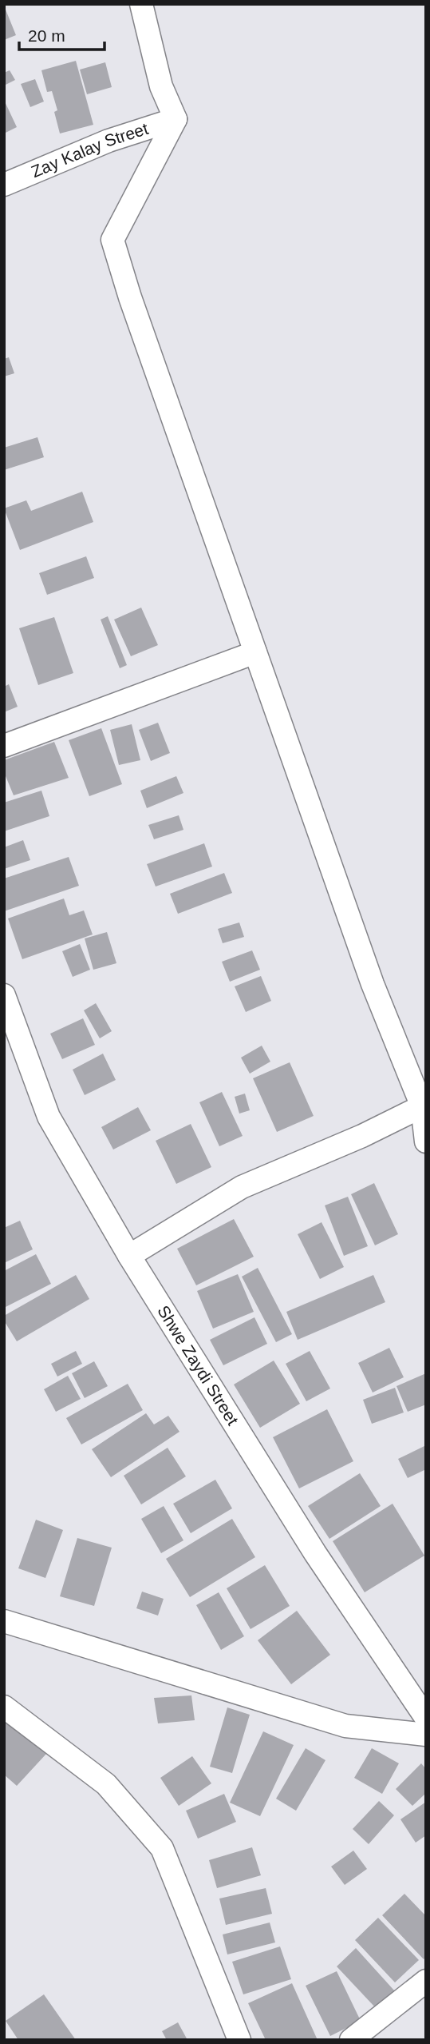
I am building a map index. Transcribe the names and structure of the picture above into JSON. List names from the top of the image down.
{
  "streets": {
    "street": ["Zay Kalay Street", "Shwe Zaydi Street"]
  },
  "scale_bar": "20 m"
}
